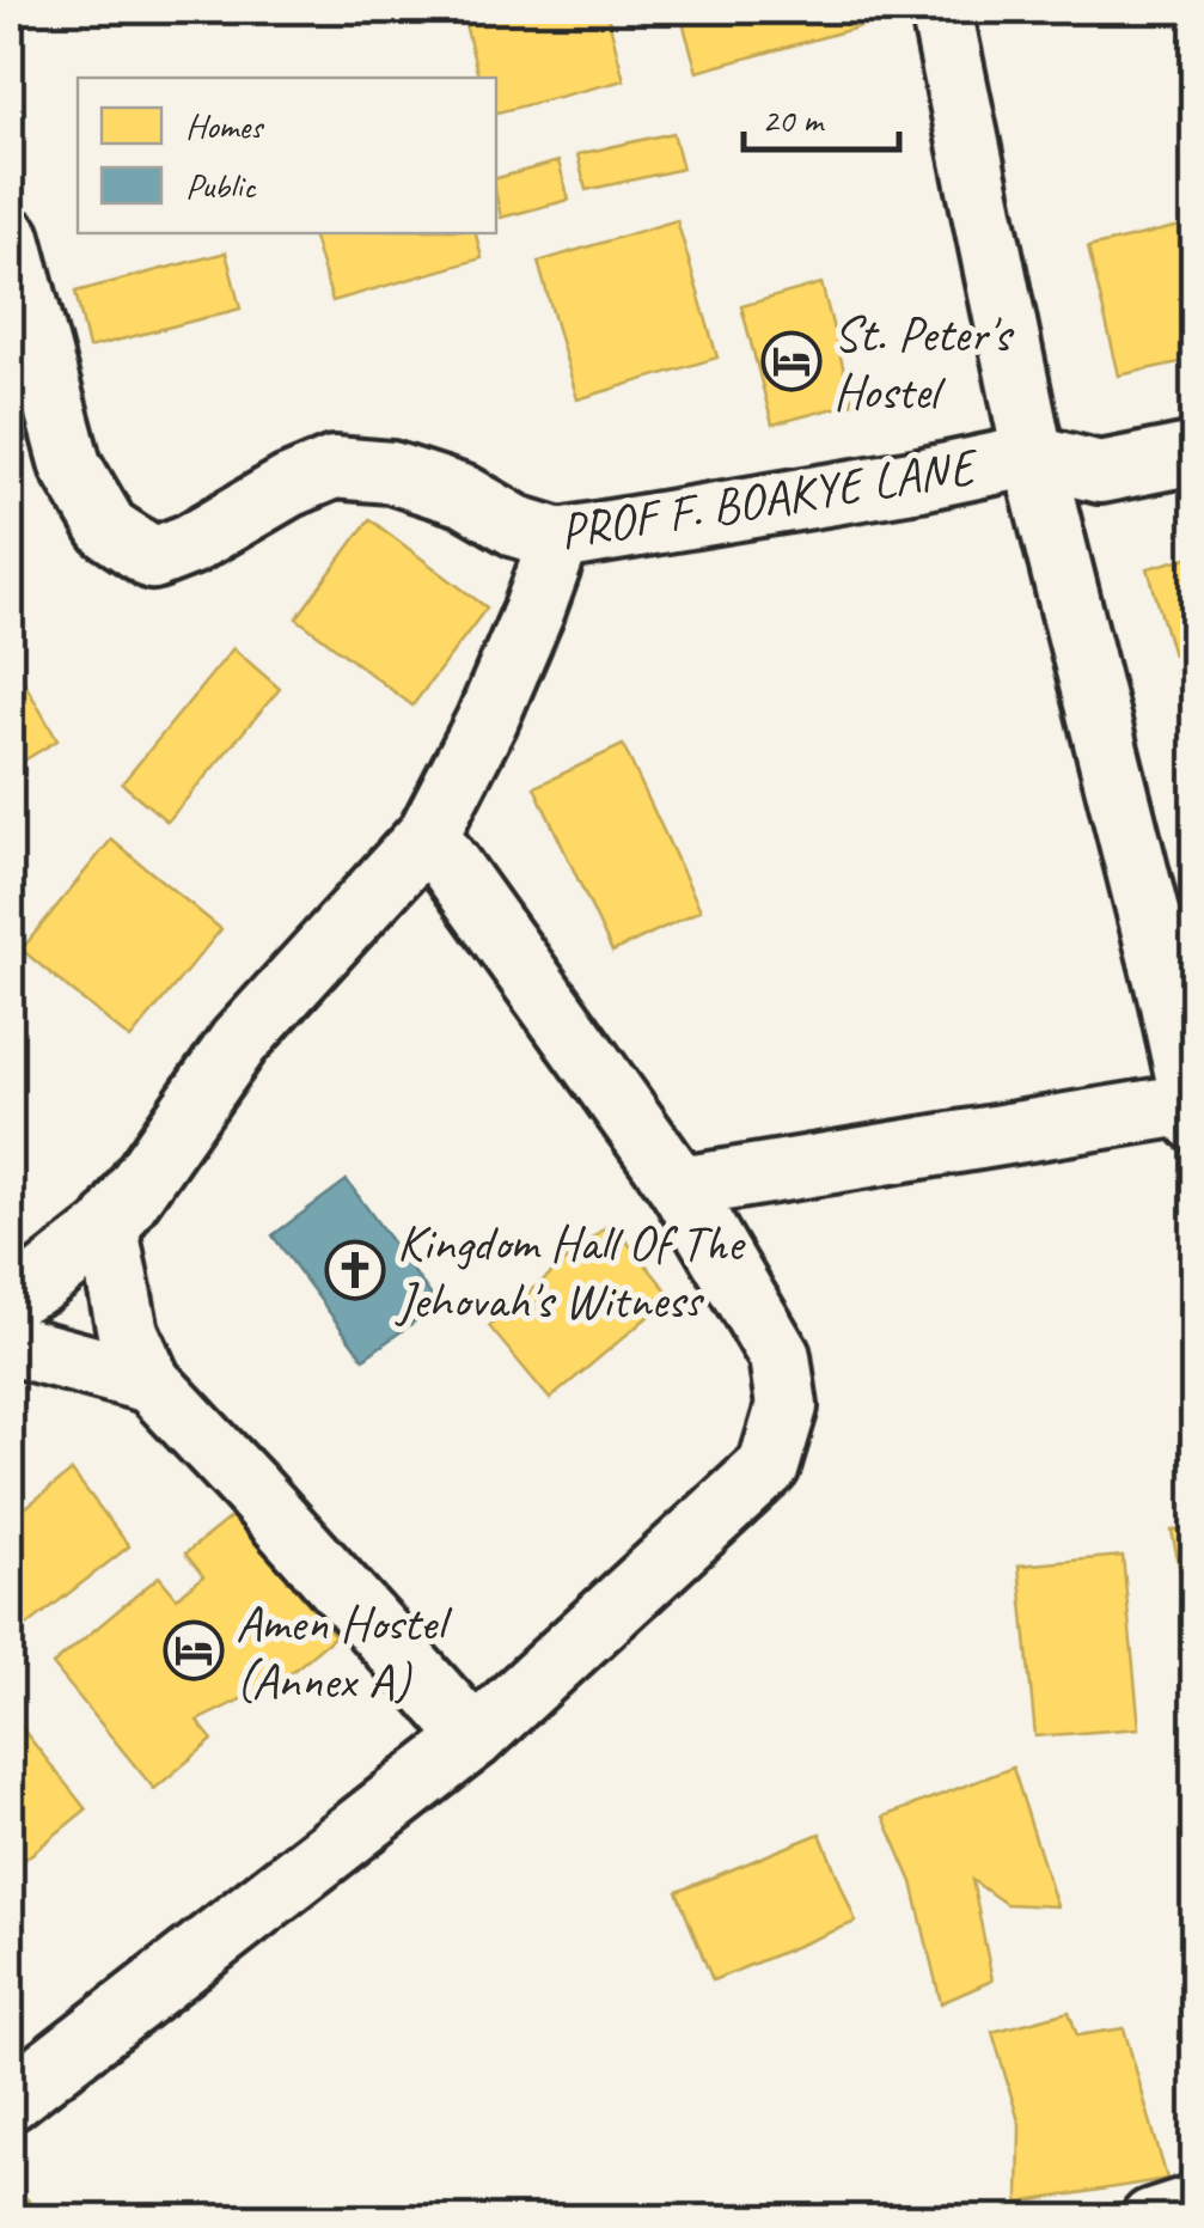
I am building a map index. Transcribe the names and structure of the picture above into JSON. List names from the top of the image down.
{
  "streets": {
    "street": ["PROF F. BOAKYE LANE"]
  },
  "places": {
    "hotel": ["St. Peter's Hostel", "Amen Hostel (Annex A)"],
    "church": ["Kingdom Hall Of The Jehovah's Witness"]
  },
  "legend": ["Homes", "Public"],
  "scale_bar": "20 m"
}
